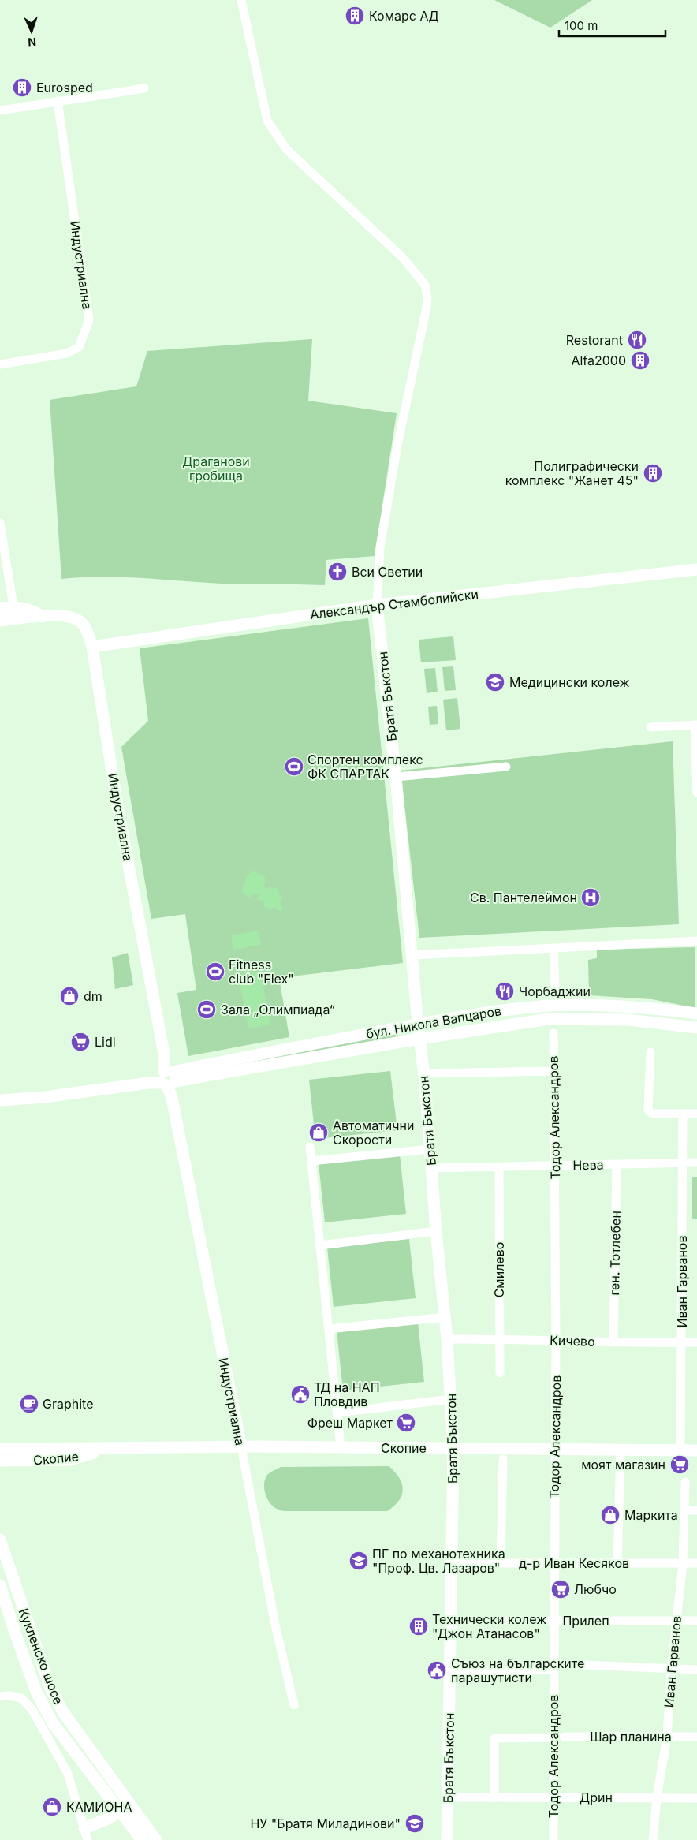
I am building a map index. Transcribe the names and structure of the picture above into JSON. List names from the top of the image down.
{
  "streets": {
    "street": [
      "Индустриална",
      "Александър Стамболийски",
      "Братя Бъкстон",
      "бул. Никола Вапцаров",
      "Тодор Александров",
      "Нева",
      "ген. Тотлебен",
      "Смилево",
      "Иван Гарванов",
      "Кичево",
      "Скопие",
      "д-р Иван Кесяков",
      "Прилеп",
      "Кукленско шосе",
      "Шар планина",
      "Дрин"
    ]
  },
  "crossings": [
    ["Индустриална", "Александър Стамболийски"],
    ["Индустриална", "бул. Никола Вапцаров"],
    ["Индустриална", "Скопие"],
    ["Александър Стамболийски", "Братя Бъкстон"],
    ["Братя Бъкстон", "бул. Никола Вапцаров"],
    ["Братя Бъкстон", "Нева"],
    ["Братя Бъкстон", "Кичево"],
    ["Братя Бъкстон", "Скопие"],
    ["Братя Бъкстон", "д-р Иван Кесяков"],
    ["Братя Бъкстон", "Прилеп"],
    ["Братя Бъкстон", "Дрин"],
    ["Тодор Александров", "Нева"],
    ["Тодор Александров", "Кичево"],
    ["Тодор Александров", "Скопие"],
    ["Тодор Александров", "д-р Иван Кесяков"],
    ["Тодор Александров", "Прилеп"],
    ["Тодор Александров", "Дрин"],
    ["Нева", "ген. Тотлебен"],
    ["Нева", "Смилево"],
    ["Нева", "Иван Гарванов"],
    ["ген. Тотлебен", "Кичево"],
    ["Смилево", "Кичево"],
    ["Иван Гарванов", "Кичево"],
    ["Иван Гарванов", "Скопие"],
    ["Иван Гарванов", "д-р Иван Кесяков"],
    ["Иван Гарванов", "Прилеп"],
    ["Иван Гарванов", "Шар планина"],
    ["Иван Гарванов", "Дрин"]
  ],
  "parks": ["Драганови гробища"],
  "places": {
    "building": [
      "Комарс АД",
      "Eurosped",
      "Alfa2000",
      "Полиграфически комплекс \"Жанет 45\"",
      "Технически колеж \"Джон Атанасов\""
    ],
    "restaurant": ["Restorant", "Чорбаджии"],
    "church": ["Вси Светии"],
    "school or university": ["Медицински колеж", "ПГ по механотехника \"Проф. Цв. Лазаров\"", "НУ \"Братя Миладинови\""],
    "sports": ["Спортен комплекс ФК СПАРТАК", "Fitness club \"Flex\"", "Зала „Олимпиада“"],
    "hospital": ["Св. Пантелеймон"],
    "shop": [
      "dm",
      "Автоматични Скорости",
      "Маркита",
      "КАМИОНА"
    ],
    "supermarket": [
      "Lidl",
      "Фреш Маркет",
      "моят магазин",
      "Любчо"
    ],
    "public building": ["ТД на НАП Пловдив", "Съюз на българските парашутисти"],
    "cafe": ["Graphite"]
  },
  "scale_bar": "100 m",
  "north": "bottom"
}
